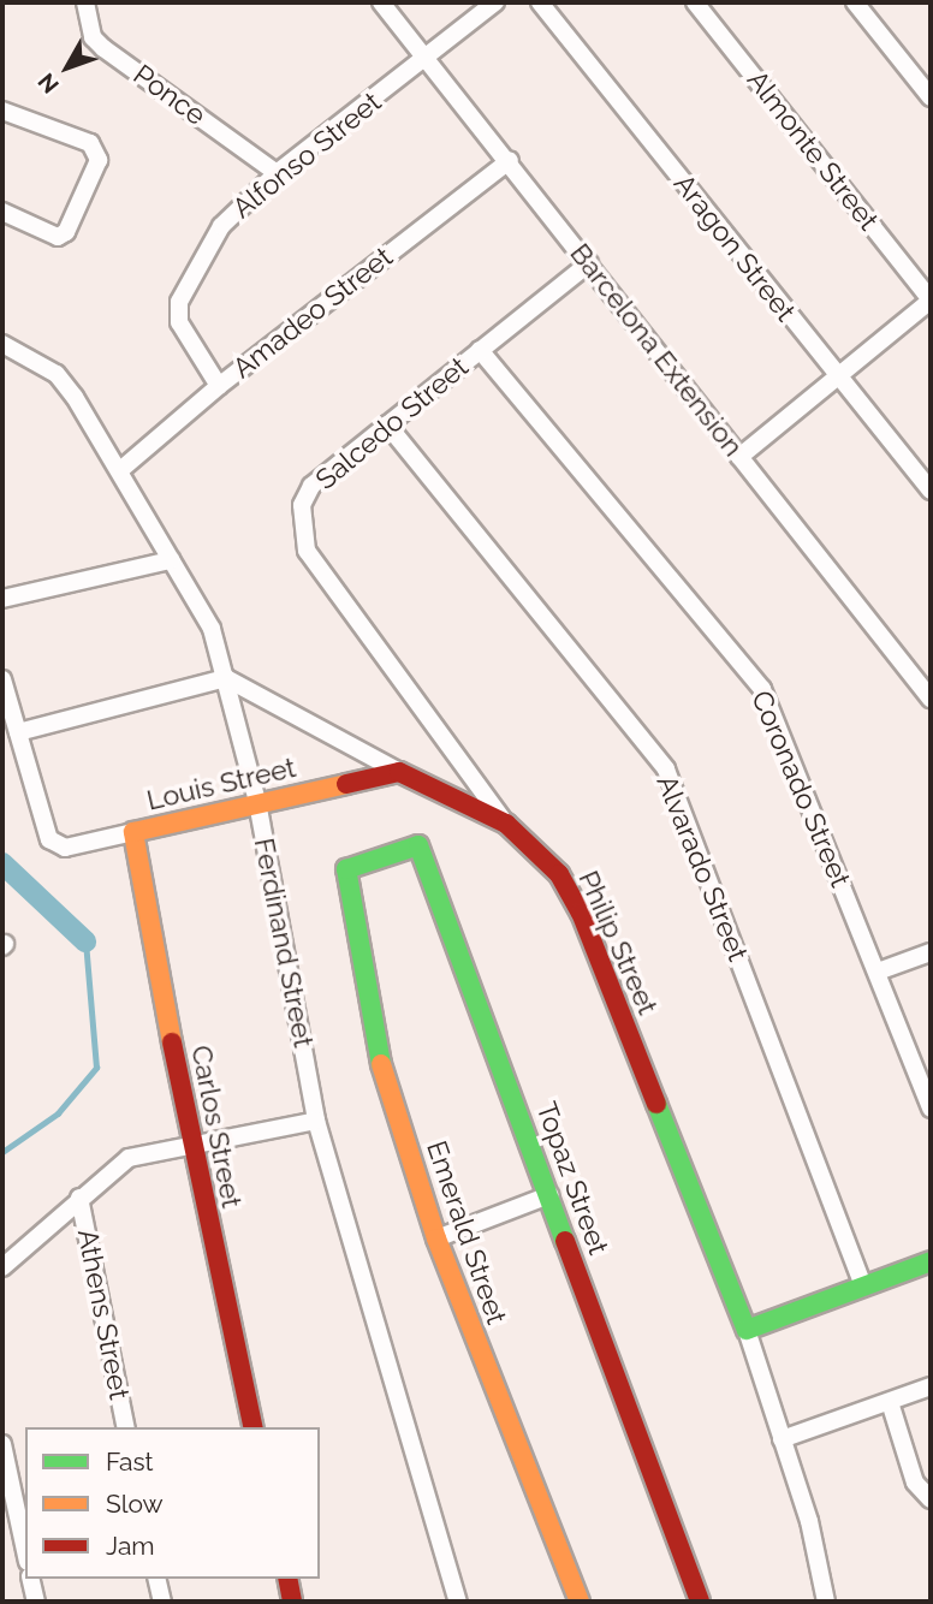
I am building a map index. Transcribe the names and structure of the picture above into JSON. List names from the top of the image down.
{
  "streets": {
    "street": [
      "Ponce",
      "Almonte Street",
      "Alfonso Street",
      "Aragon Street",
      "Amadeo Street",
      "Barcelona Extension",
      "Salcedo Street",
      "Louis Street",
      "Coronado Street",
      "Alvarado Street",
      "Ferdinand Street",
      "Philip Street",
      "Carlos Street",
      "Topaz Street",
      "Emerald Street",
      "Athens Street"
    ]
  },
  "crossings": [
    ["Ponce", "Alfonso Street"],
    ["Alfonso Street", "Amadeo Street"],
    ["Alfonso Street", "Barcelona Extension"],
    ["Amadeo Street", "Barcelona Extension"],
    ["Amadeo Street", "Ferdinand Street"],
    ["Barcelona Extension", "Salcedo Street"],
    ["Salcedo Street", "Coronado Street"],
    ["Salcedo Street", "Alvarado Street"],
    ["Salcedo Street", "Philip Street"],
    ["Louis Street", "Ferdinand Street"],
    ["Louis Street", "Philip Street"],
    ["Louis Street", "Carlos Street"],
    ["Ferdinand Street", "Philip Street"],
    ["Topaz Street", "Emerald Street"]
  ],
  "legend": ["Fast", "Slow", "Jam"],
  "north": "bottom left"
}
